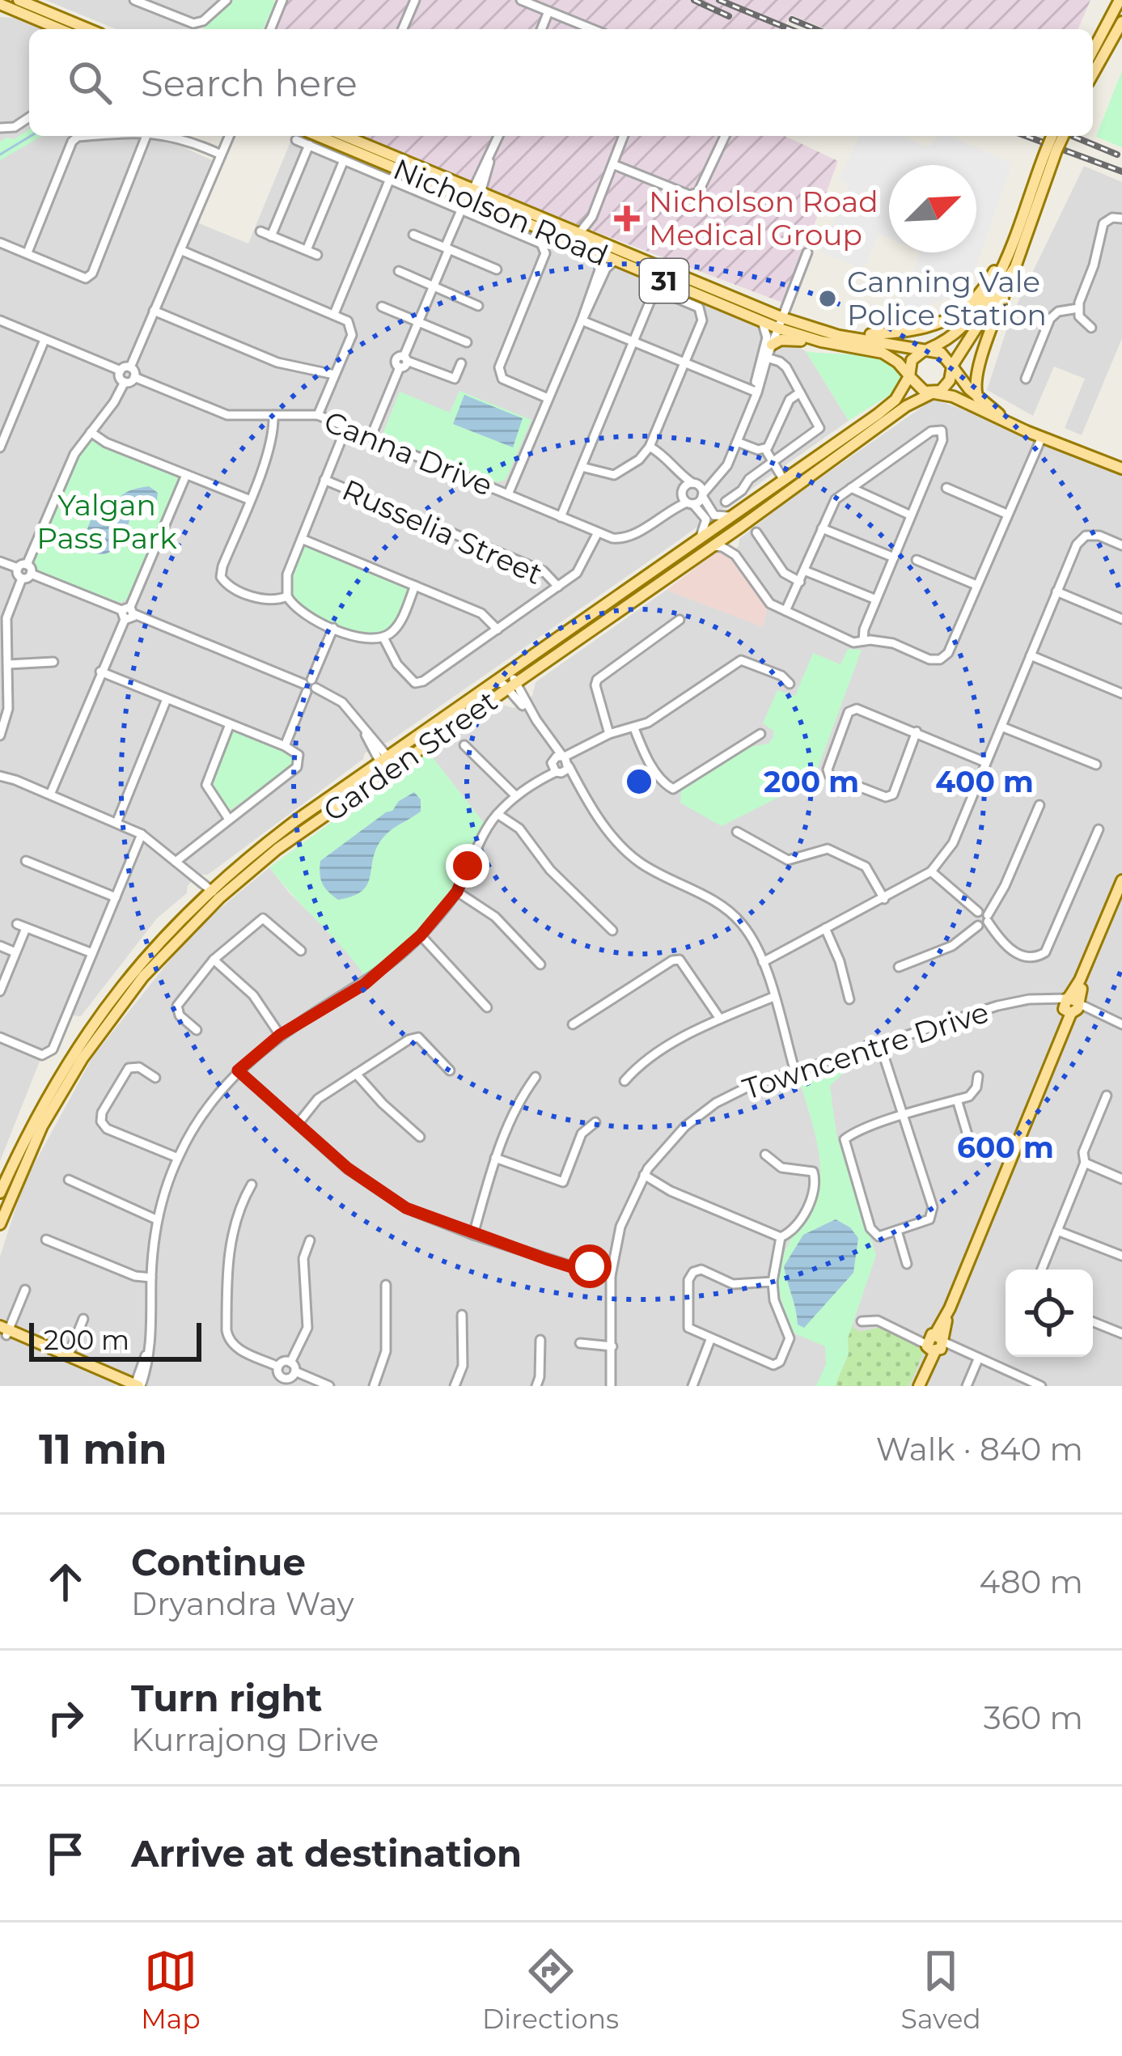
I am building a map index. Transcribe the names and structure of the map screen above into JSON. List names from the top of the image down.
{
  "streets": {
    "main road": ["Nicholson Road", "31", "Garden Street"],
    "street": ["Canna Drive", "Russelia Street", "Towncentre Drive"]
  },
  "crossings": [
    ["Nicholson Road", "31"],
    ["Nicholson Road", "Garden Street"],
    ["31", "Garden Street"]
  ],
  "parks": ["Yalgan Pass Park"],
  "places": {
    "health": ["Nicholson Road Medical Group"],
    "other": ["Canning Vale Police Station"]
  },
  "scale_bar": "200 m",
  "north": "top right",
  "page": {
    "search": "Search here",
    "scale": "200 m",
    "heading": ["11 min", "Walk · 840 m"],
    "list": [
      ["Continue", "Dryandra Way", "480 m"],
      ["Turn right", "Kurrajong Drive", "360 m"],
      "Arrive at destination"
    ],
    "nav": ["Map", "Directions", "Saved"]
  },
  "rings": ["200 m", "400 m", "600 m"]
}
